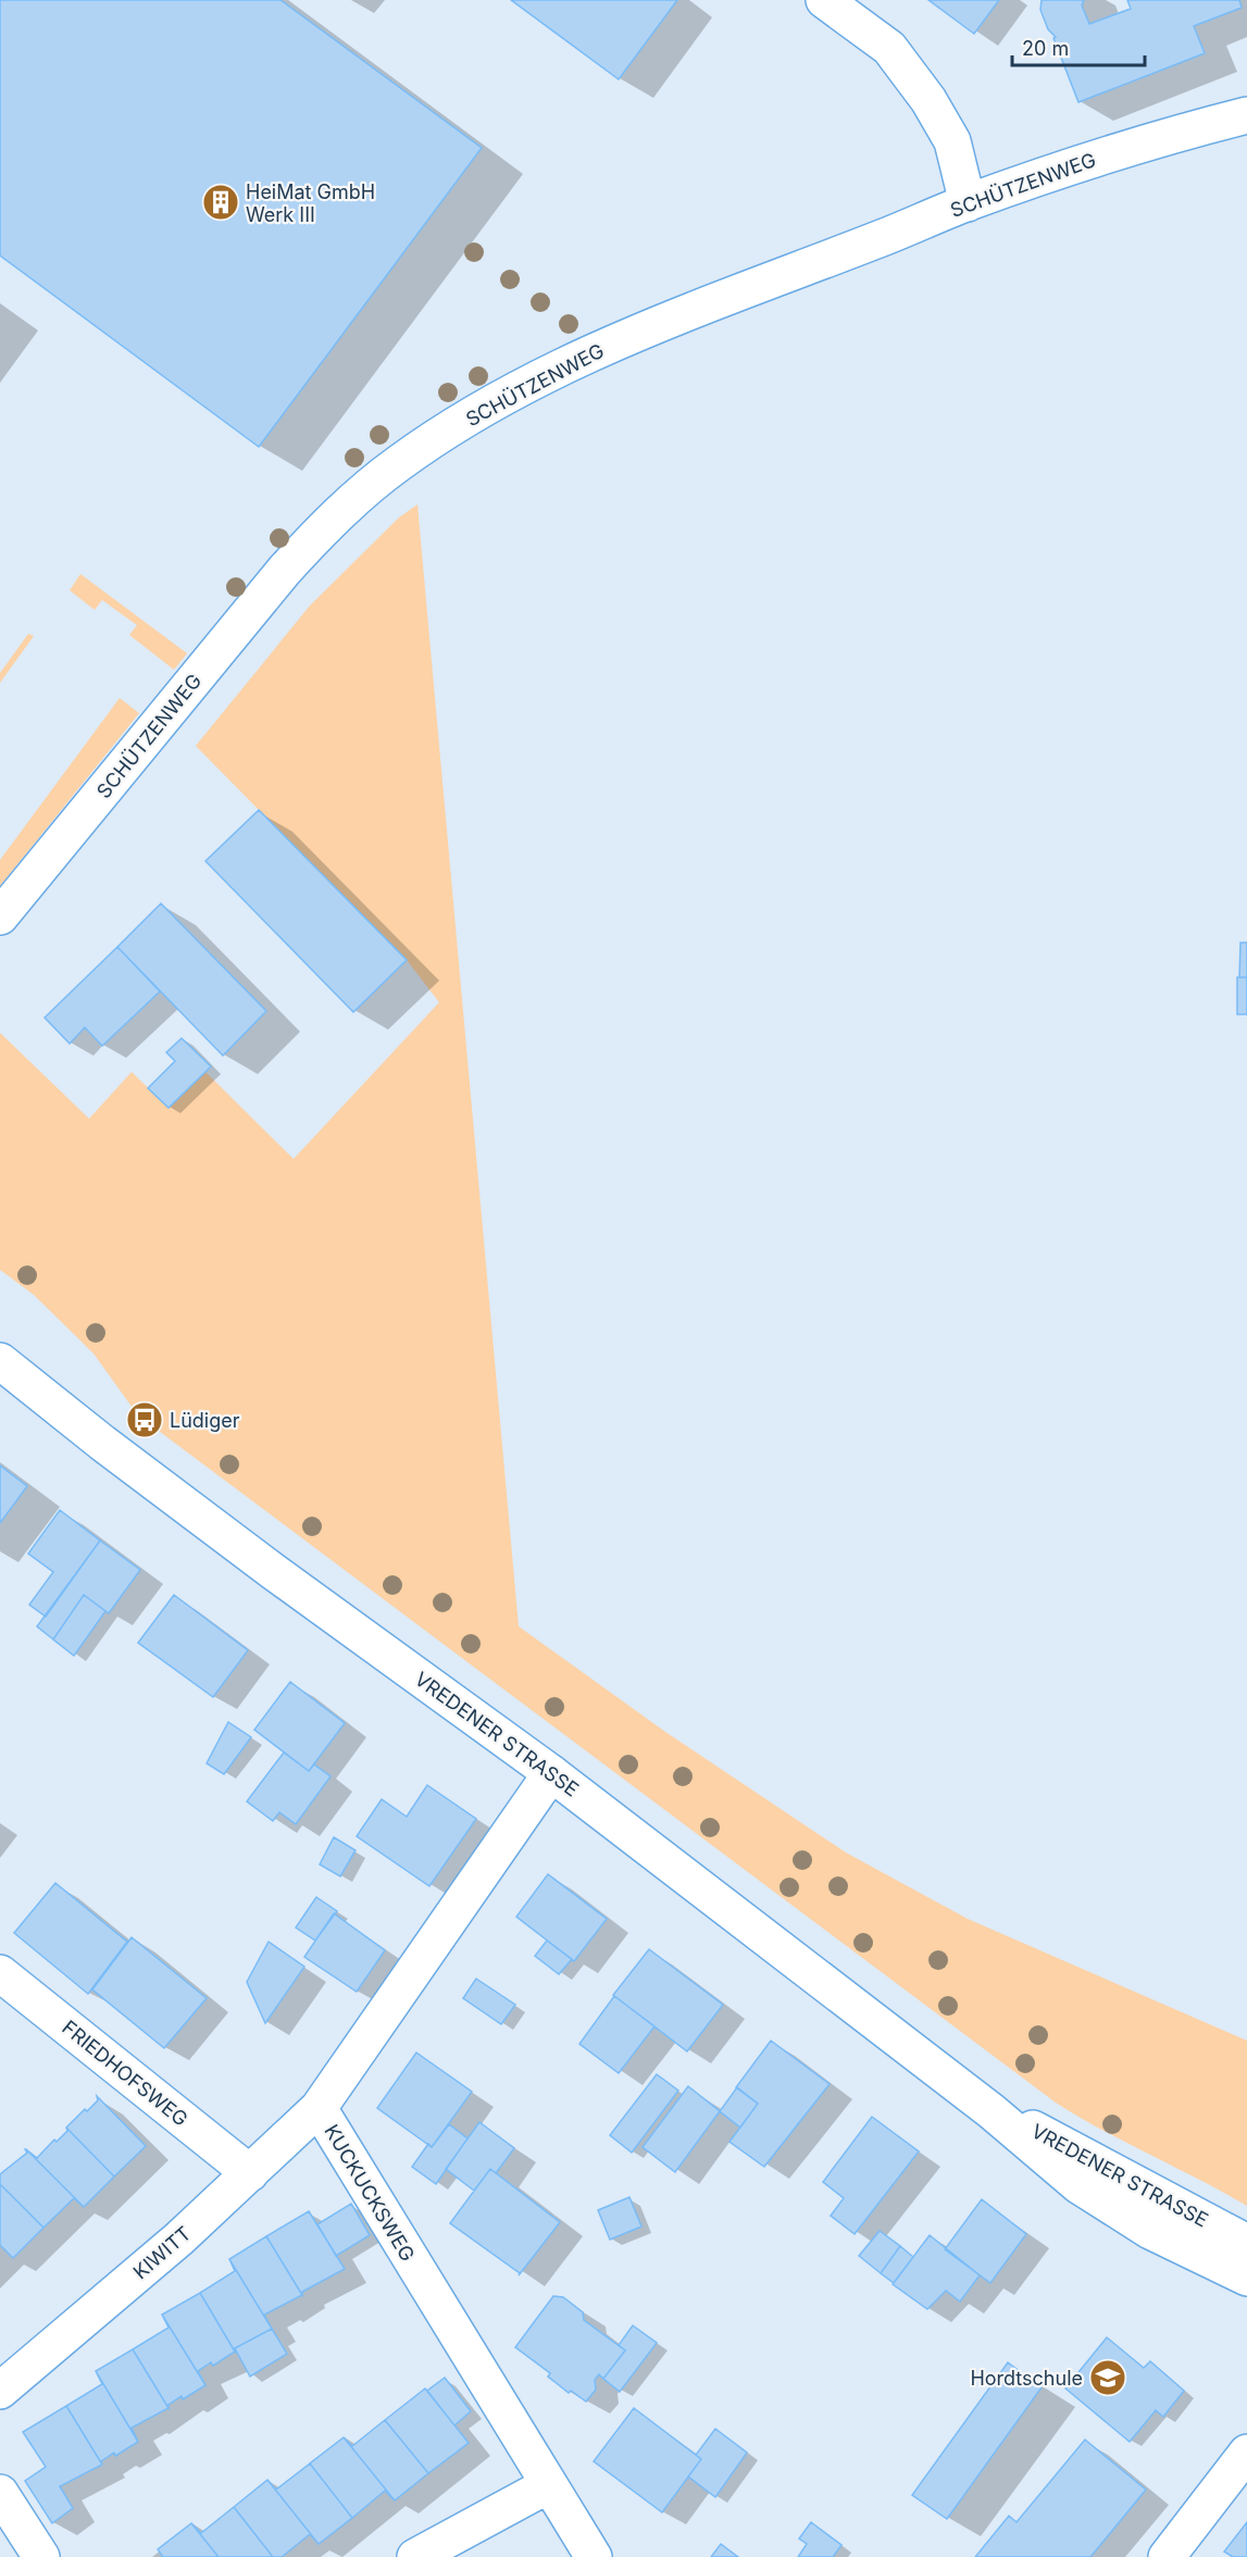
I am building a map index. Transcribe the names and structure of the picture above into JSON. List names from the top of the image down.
{
  "streets": {
    "street": [
      "SCHÜTZENWEG",
      "VREDENER STRASSE",
      "FRIEDHOFSWEG",
      "KUCKUCKSWEG",
      "KIWITT"
    ]
  },
  "crossings": [
    ["VREDENER STRASSE", "KUCKUCKSWEG"],
    ["FRIEDHOFSWEG", "KIWITT"],
    ["KUCKUCKSWEG", "KIWITT"]
  ],
  "places": {
    "building": ["HeiMat GmbH Werk III"],
    "bus stop": ["Lüdiger"],
    "school or university": ["Hordtschule"]
  },
  "scale_bar": "20 m"
}
